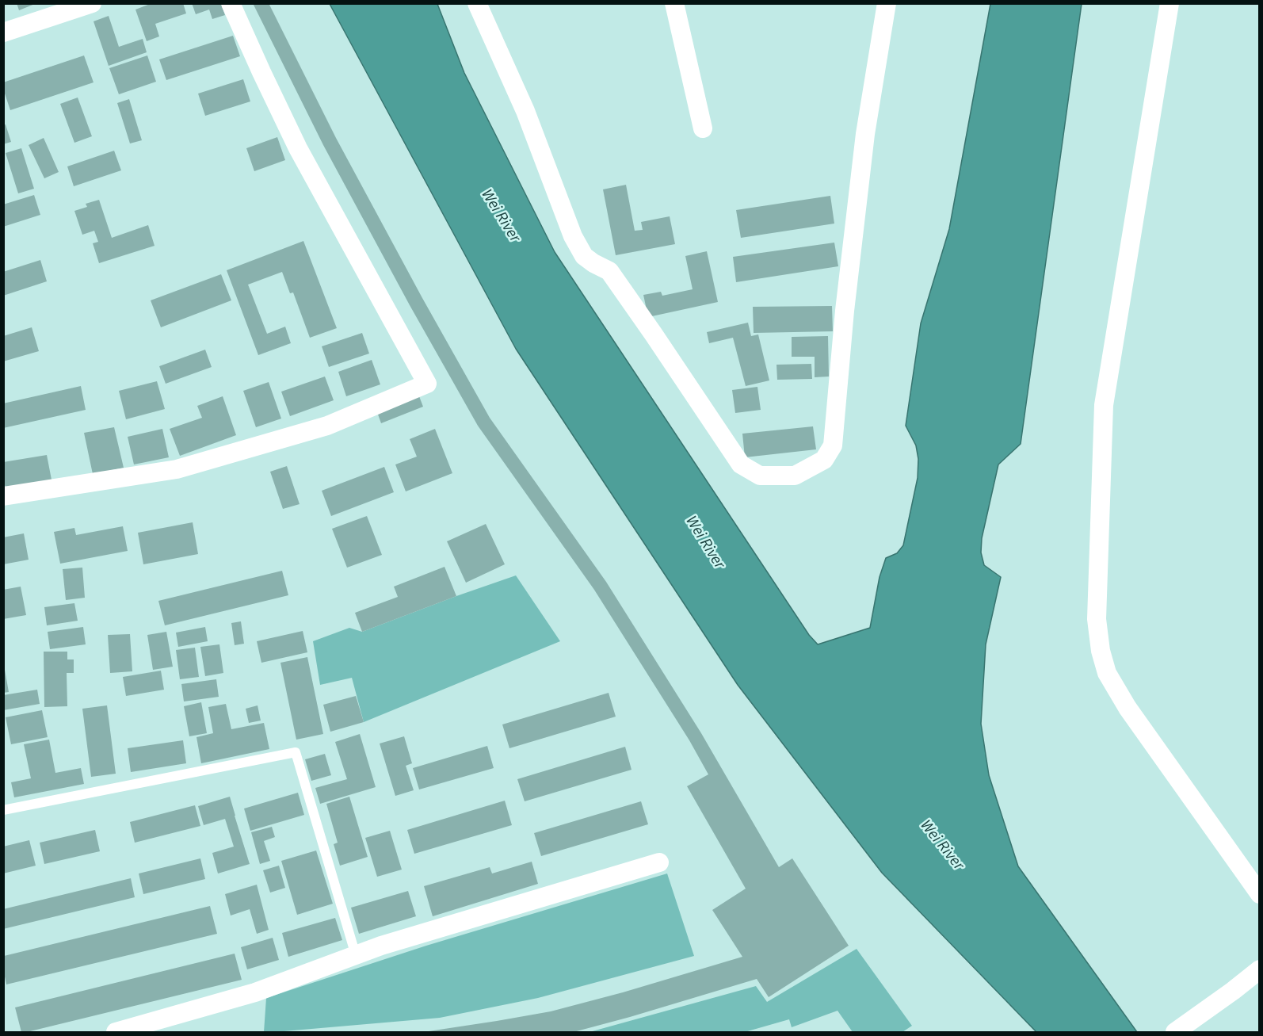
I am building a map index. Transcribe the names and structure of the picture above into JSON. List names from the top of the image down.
{
  "water": ["Wei River"]
}
